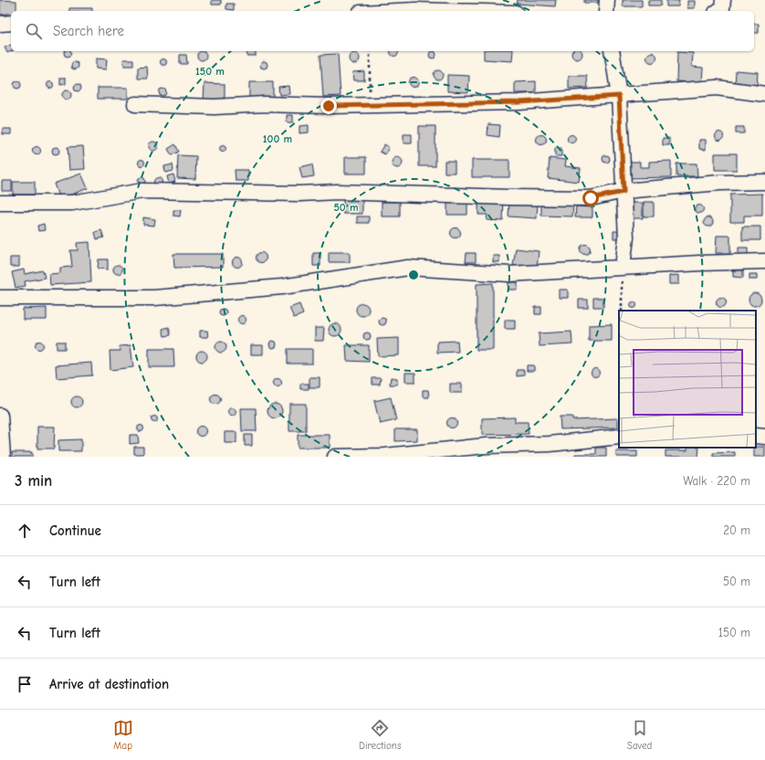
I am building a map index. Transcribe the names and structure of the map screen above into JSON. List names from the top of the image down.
{
  "page": {
    "search": "Search here",
    "heading": ["3 min", "Walk · 220 m"],
    "list": [
      ["Continue", "20 m"],
      ["Turn left", "50 m"],
      ["Turn left", "150 m"],
      "Arrive at destination"
    ],
    "nav": ["Map", "Directions", "Saved"]
  },
  "rings": ["150 m", "100 m", "50 m"]
}
